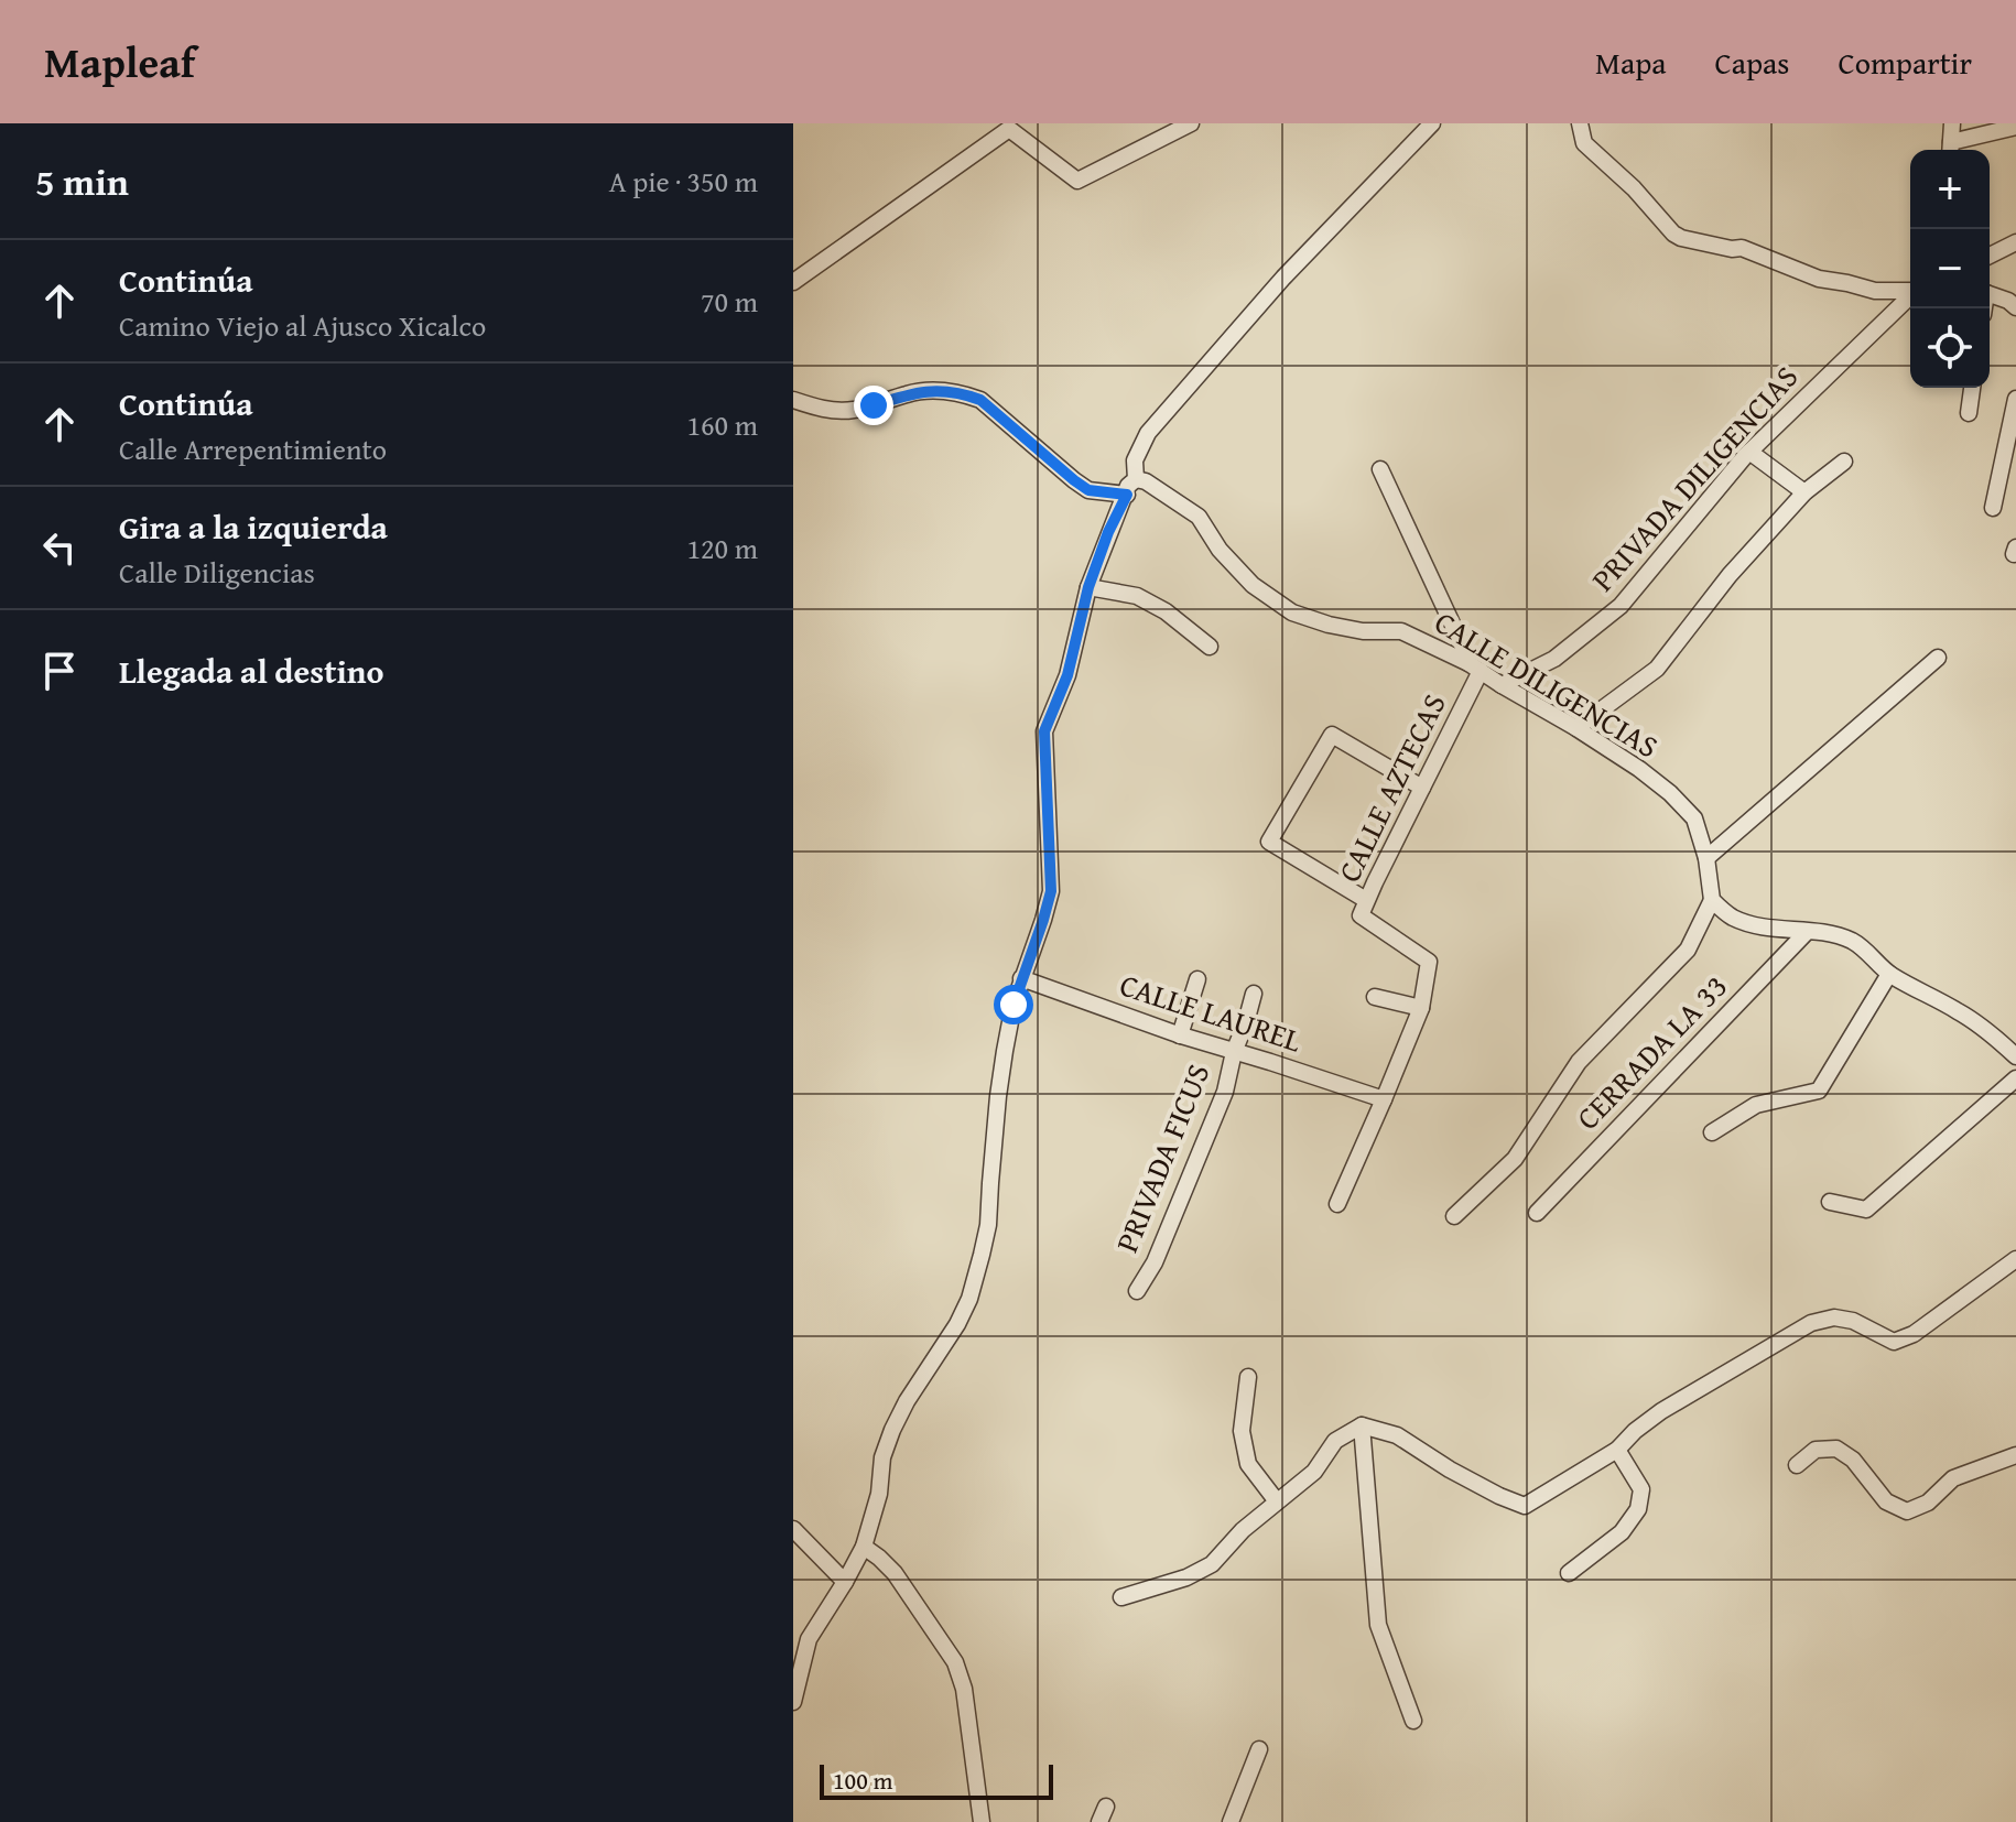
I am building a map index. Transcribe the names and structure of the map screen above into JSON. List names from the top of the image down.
{
  "streets": {
    "street": [
      "PRIVADA DILIGENCIAS",
      "CALLE DILIGENCIAS",
      "CALLE AZTECAS",
      "CALLE LAUREL",
      "CERRADA LA 33",
      "PRIVADA FICUS"
    ]
  },
  "crossings": [
    ["PRIVADA DILIGENCIAS", "CALLE DILIGENCIAS"],
    ["CALLE DILIGENCIAS", "CALLE AZTECAS"],
    ["CALLE AZTECAS", "CALLE LAUREL"],
    ["CALLE LAUREL", "PRIVADA FICUS"]
  ],
  "scale_bar": "100 m",
  "page": {
    "header": "Mapleaf",
    "nav": ["Mapa", "Capas", "Compartir"],
    "heading": ["5 min", "A pie · 350 m"],
    "map_buttons": ["+", "−"],
    "list": [
      ["Continúa", "Camino Viejo al Ajusco Xicalco", "70 m"],
      ["Continúa", "Calle Arrepentimiento", "160 m"],
      ["Gira a la izquierda", "Calle Diligencias", "120 m"],
      "Llegada al destino"
    ],
    "scale": "100 m"
  }
}
